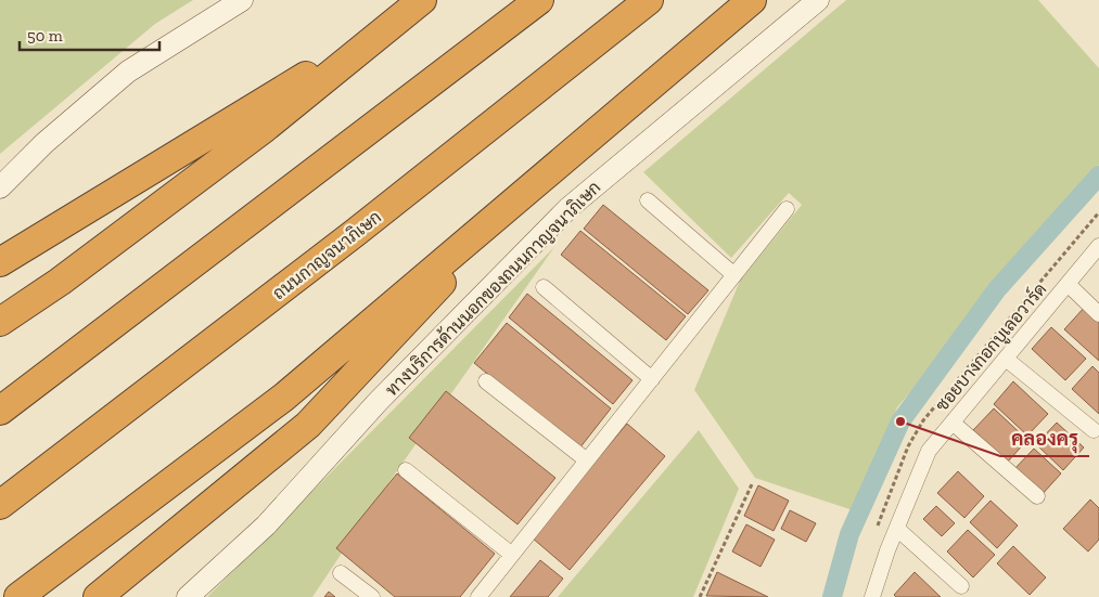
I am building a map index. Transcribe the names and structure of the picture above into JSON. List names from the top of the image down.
{
  "streets": {
    "highway": ["ถนนกาญจนาภิเษก"],
    "main road": ["ทางบริการด้านนอกของถนนกาญจนาภิเษก"],
    "street": ["ซอยบางกอกบูเลอวาร์ด"]
  },
  "places": ["คลองครุ"],
  "scale_bar": "50 m"
}
